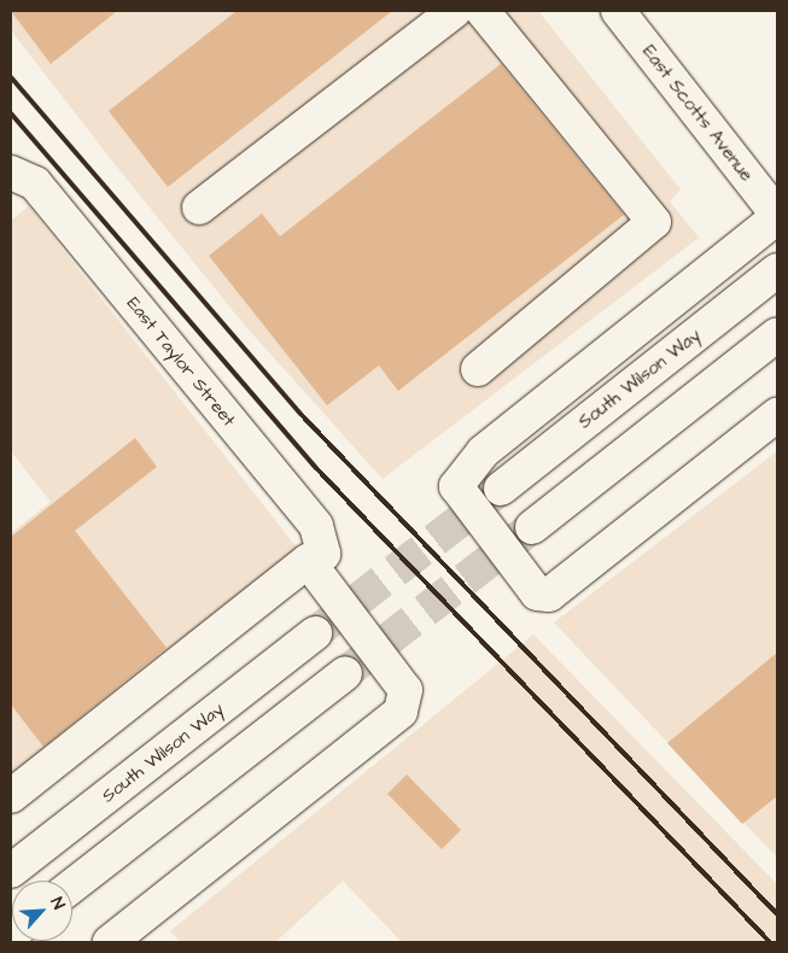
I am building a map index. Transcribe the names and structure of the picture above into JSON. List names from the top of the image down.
{
  "streets": {
    "main road": ["East Scotts Avenue", "East Taylor Street", "South Wilson Way"]
  },
  "north": "top right"
}
